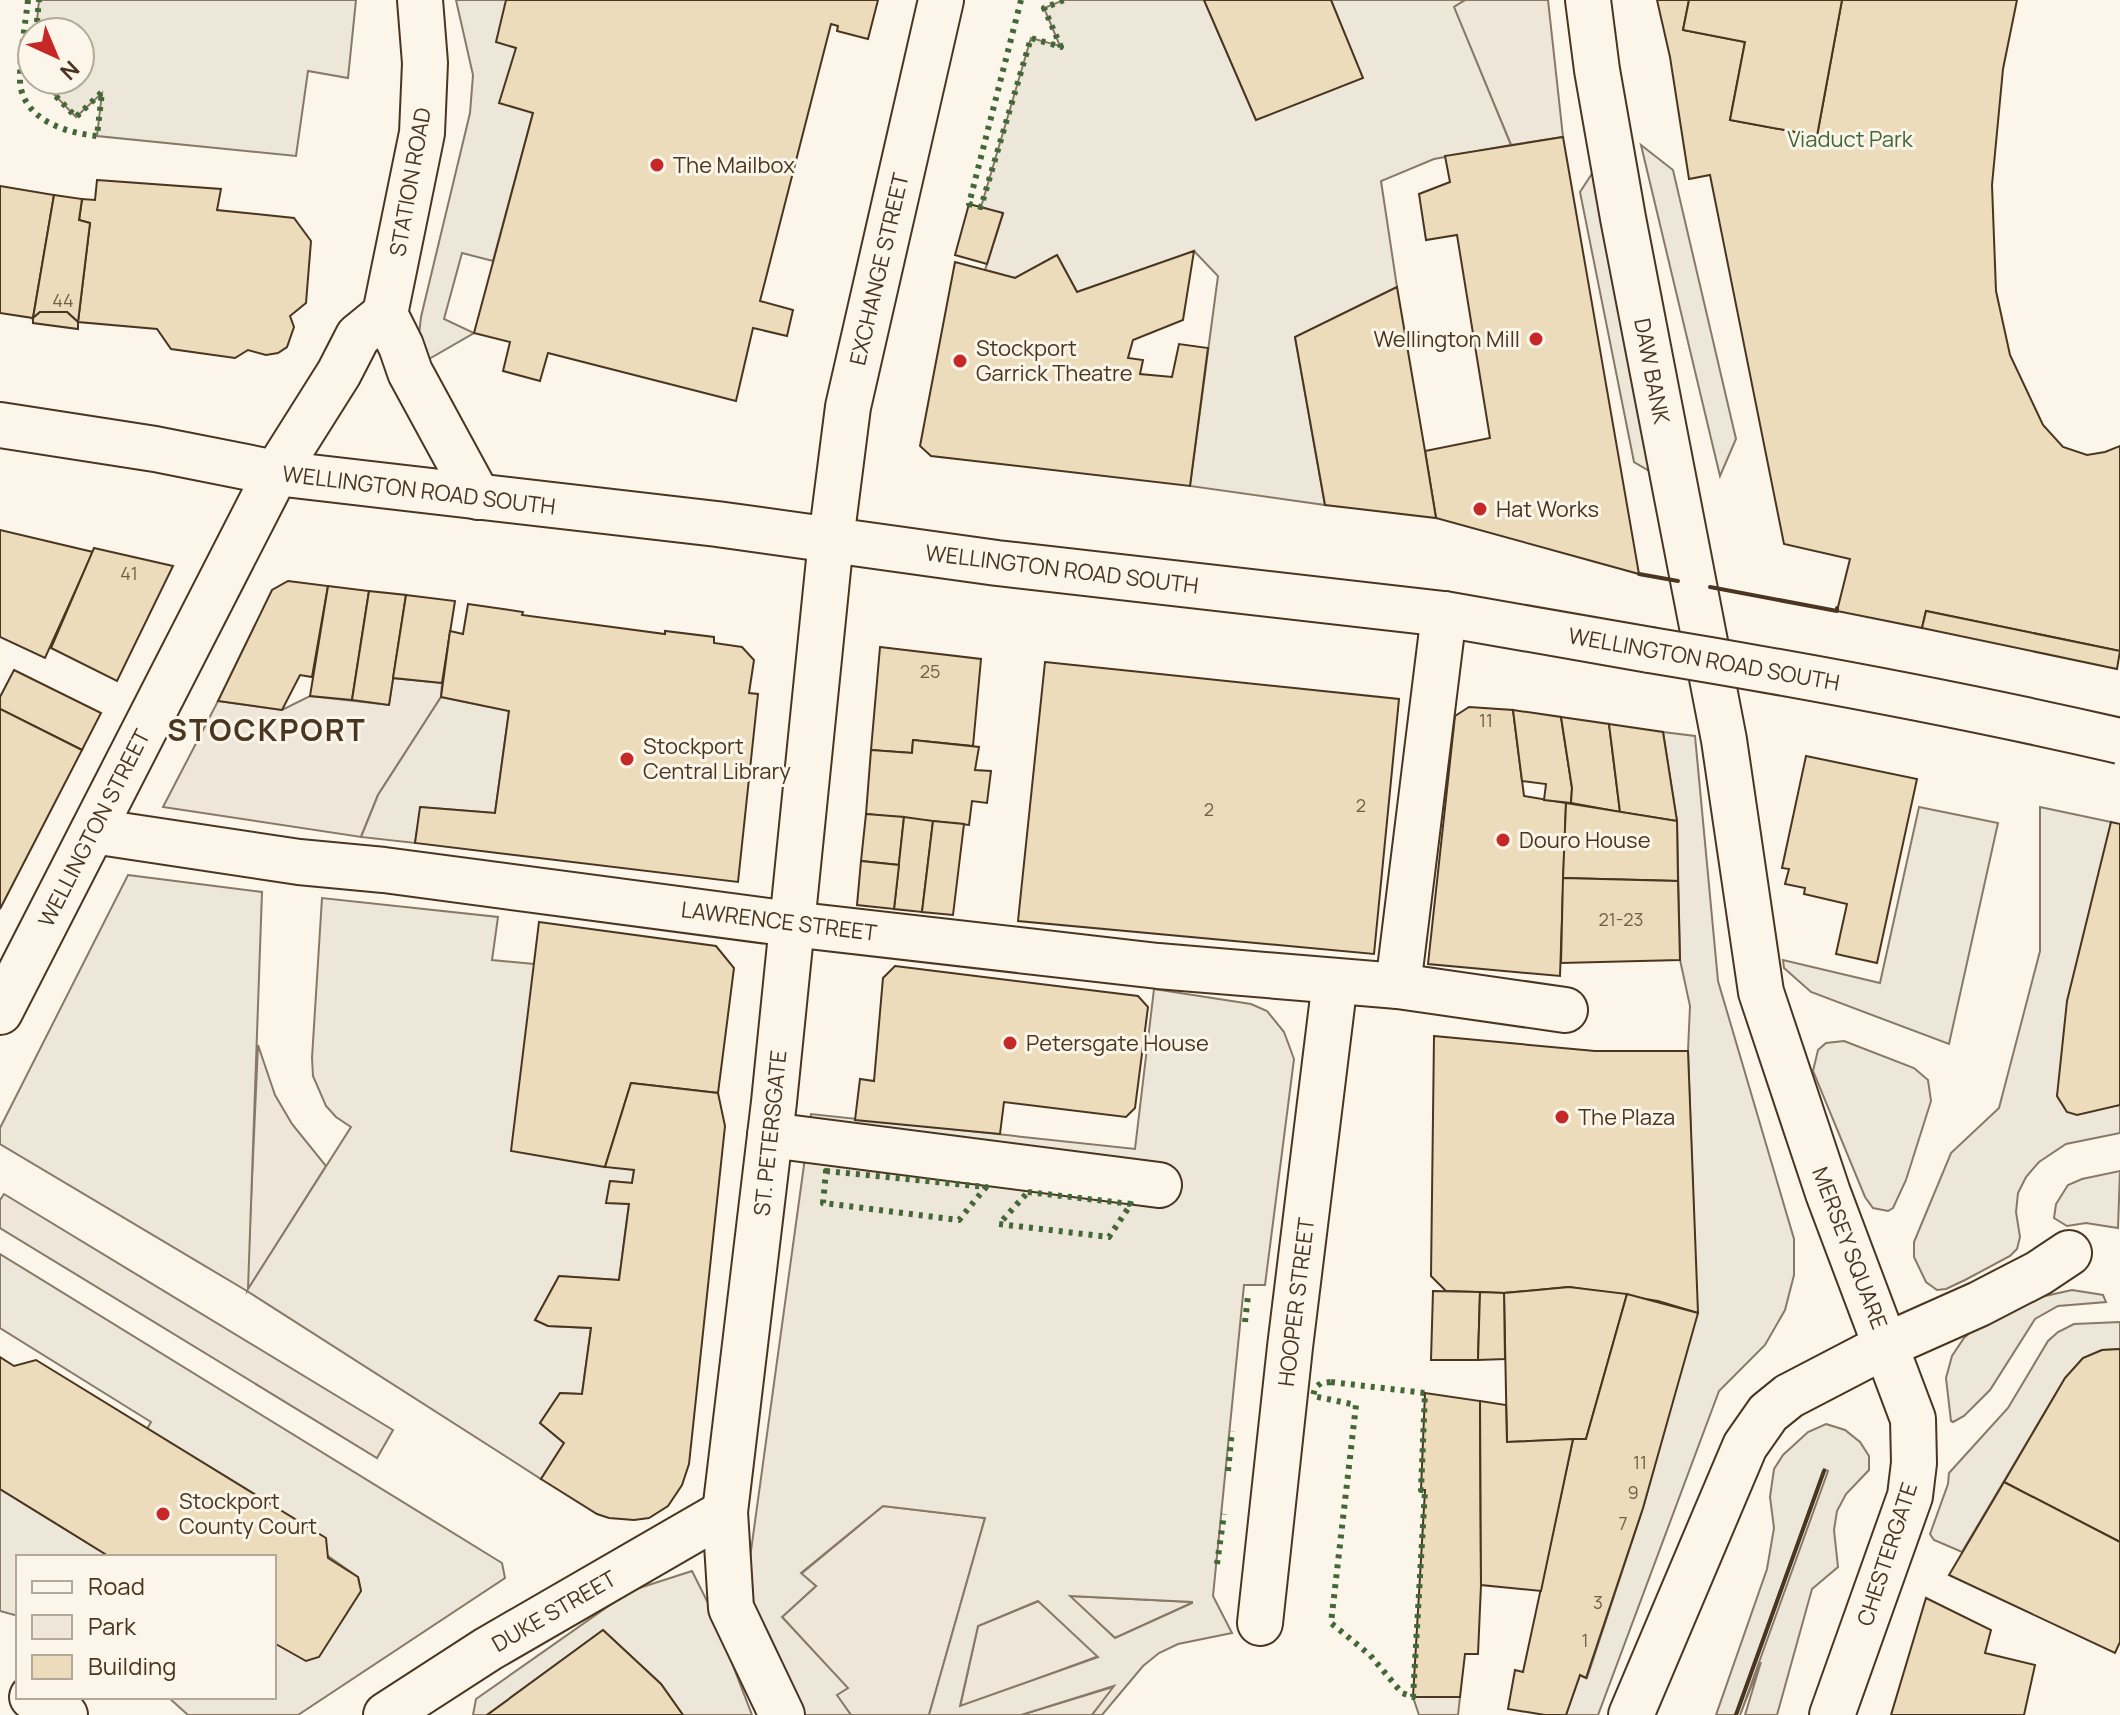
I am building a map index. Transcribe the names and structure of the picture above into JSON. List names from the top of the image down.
{
  "streets": {
    "main road": [
      "STATION ROAD",
      "EXCHANGE STREET",
      "DAW BANK",
      "WELLINGTON ROAD SOUTH",
      "WELLINGTON STREET",
      "LAWRENCE STREET",
      "ST. PETERSGATE",
      "MERSEY SQUARE",
      "HOOPER STREET",
      "CHESTERGATE",
      "DUKE STREET"
    ]
  },
  "crossings": [
    ["EXCHANGE STREET", "WELLINGTON ROAD SOUTH"],
    ["EXCHANGE STREET", "ST. PETERSGATE"],
    ["DAW BANK", "MERSEY SQUARE"],
    ["WELLINGTON ROAD SOUTH", "WELLINGTON STREET"],
    ["WELLINGTON ROAD SOUTH", "ST. PETERSGATE"],
    ["WELLINGTON STREET", "LAWRENCE STREET"],
    ["LAWRENCE STREET", "ST. PETERSGATE"],
    ["LAWRENCE STREET", "HOOPER STREET"],
    ["ST. PETERSGATE", "DUKE STREET"],
    ["MERSEY SQUARE", "CHESTERGATE"]
  ],
  "districts": ["STOCKPORT"],
  "parks": ["Viaduct Park"],
  "places": [
    "The Mailbox",
    "Wellington Mill",
    "Stockport Garrick Theatre",
    "Hat Works",
    "Stockport Central Library",
    "Douro House",
    "Petersgate House",
    "The Plaza",
    "Stockport County Court"
  ],
  "house_numbers": [
    "44",
    "41",
    "25",
    "11",
    "2",
    "2",
    "21-23",
    "11",
    "9",
    "7",
    "3",
    "1"
  ],
  "legend": ["Road", "Park", "Building"],
  "north": "bottom right"
}
